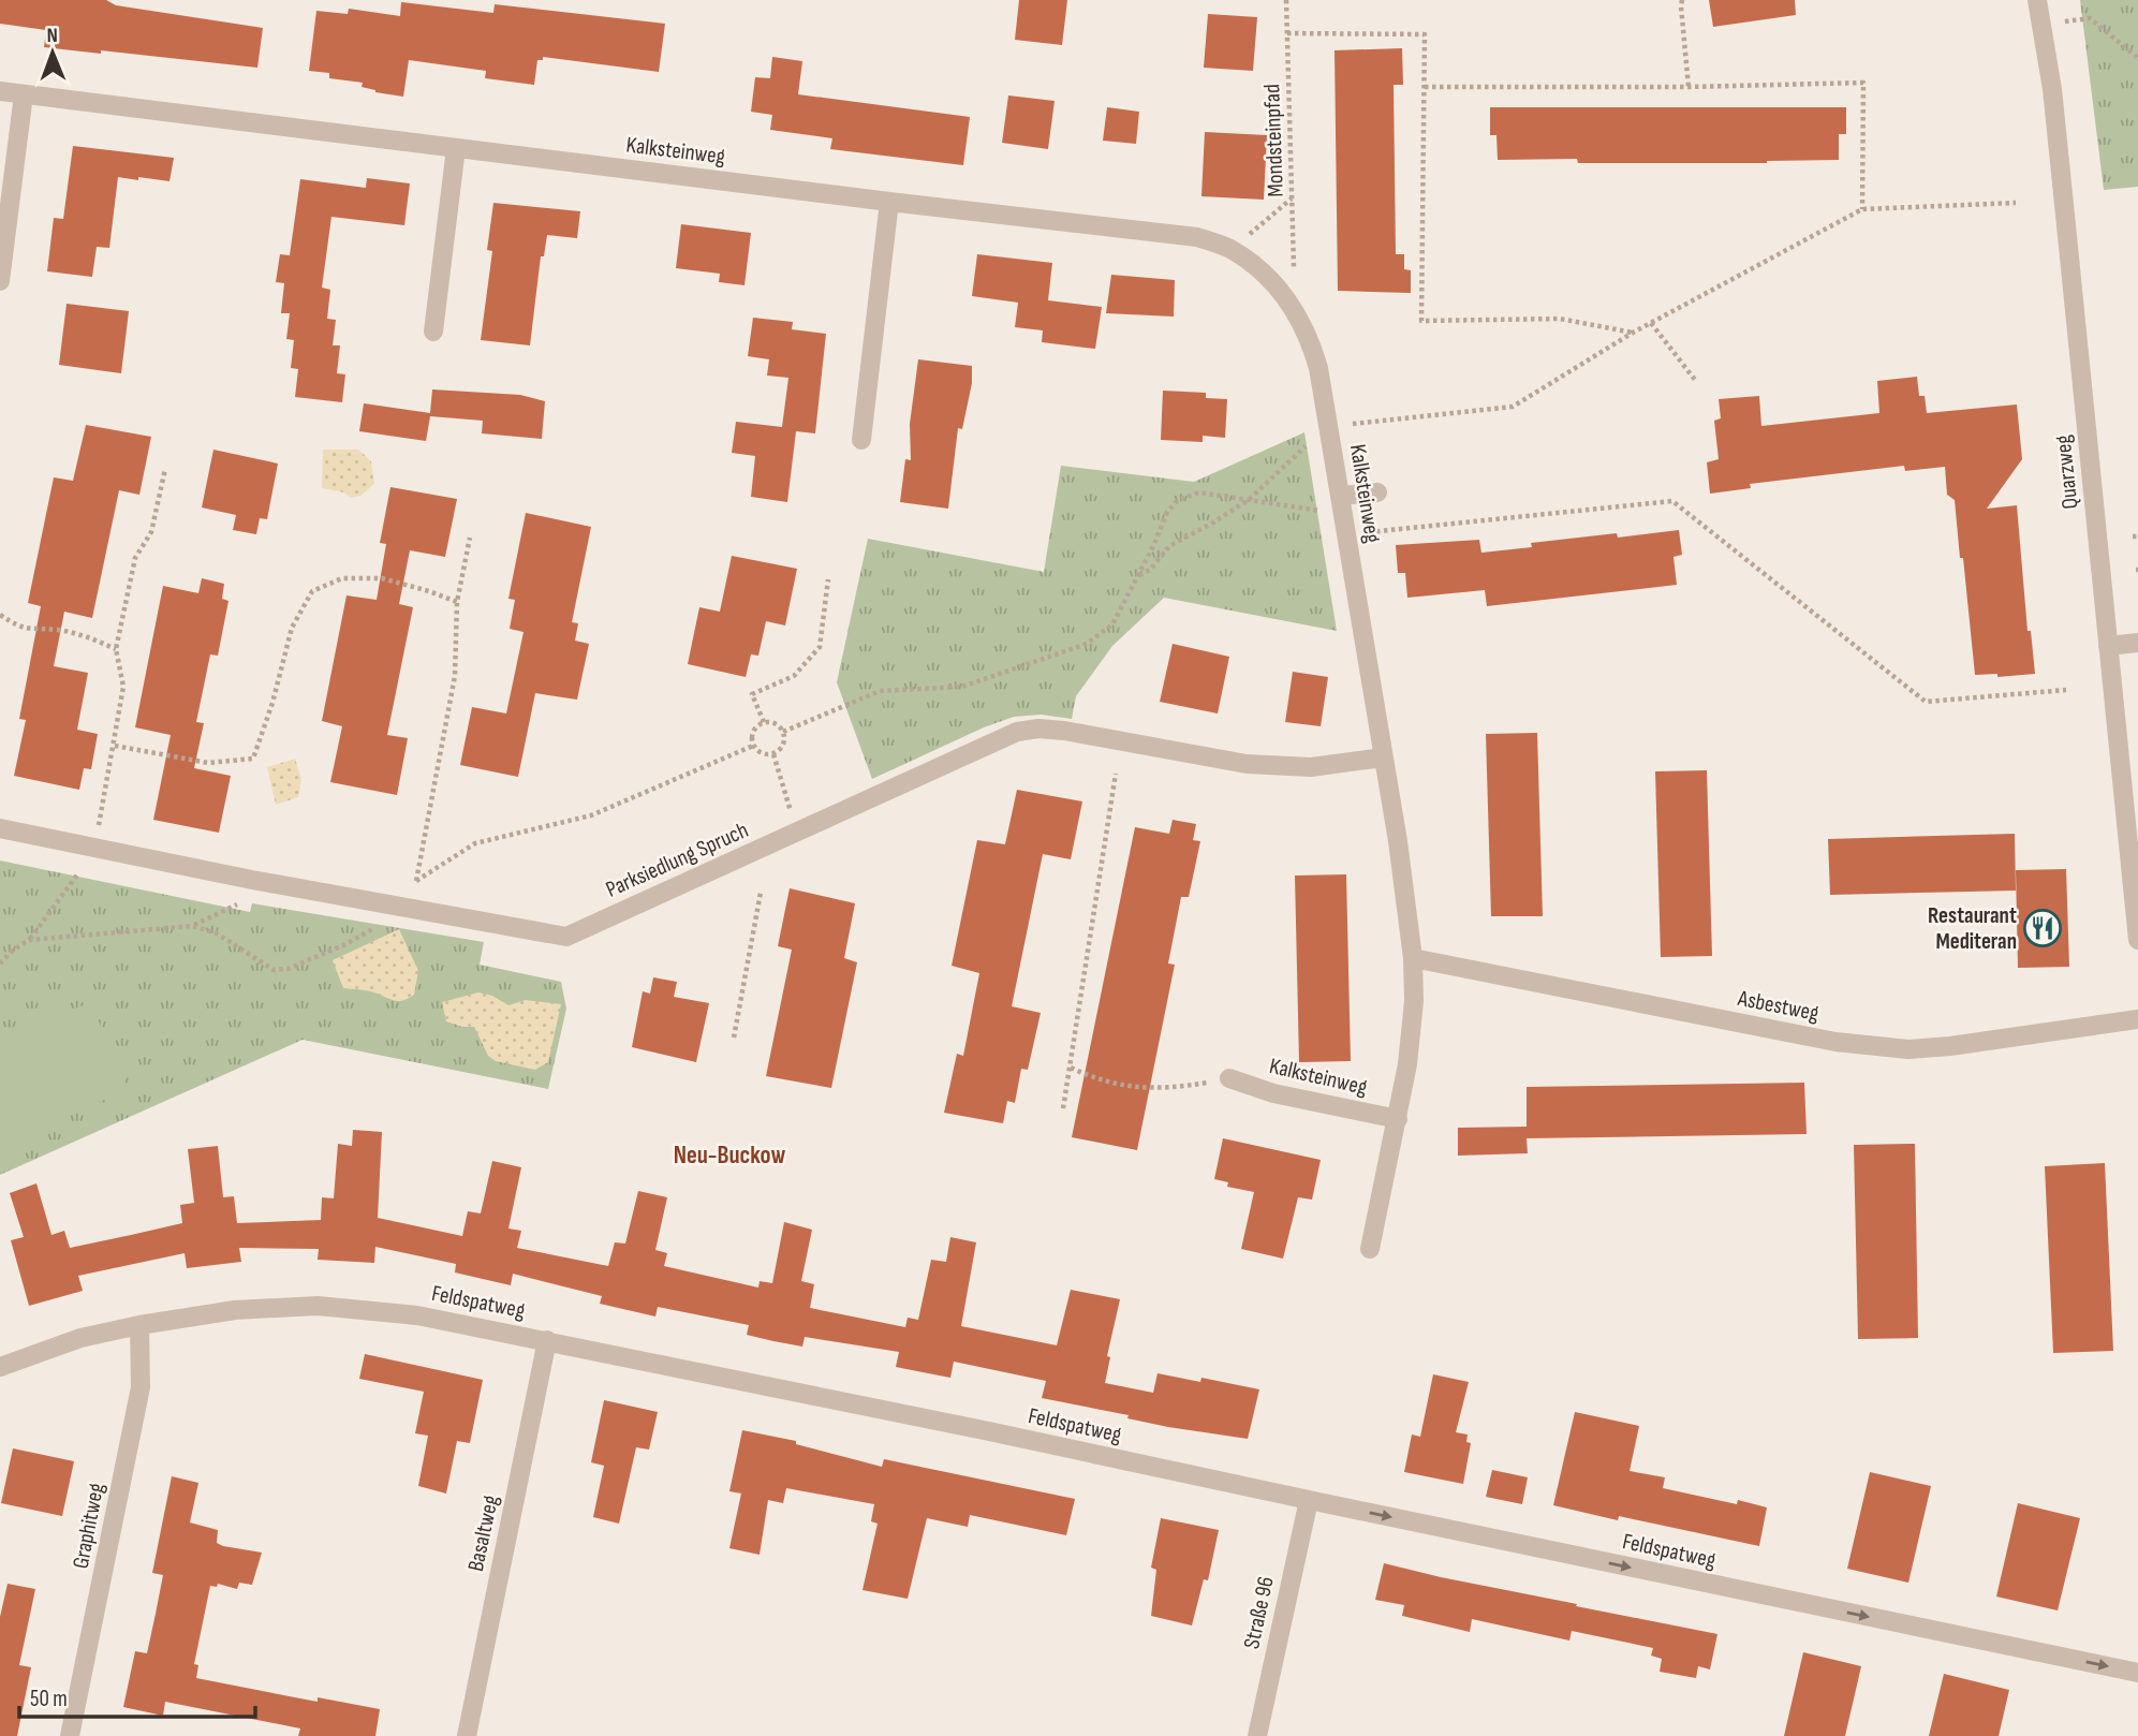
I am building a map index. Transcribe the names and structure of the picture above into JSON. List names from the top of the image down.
{
  "streets": {
    "street": [
      "Kalksteinweg",
      "Quarzweg",
      "Parksiedlung Spruch",
      "Asbestweg",
      "Feldspatweg",
      "Graphitweg",
      "Basaltweg",
      "Straße 96"
    ],
    "path": ["Mondsteinpfad"]
  },
  "crossings": [
    ["Kalksteinweg", "Parksiedlung Spruch"],
    ["Kalksteinweg", "Asbestweg"],
    ["Feldspatweg", "Graphitweg"],
    ["Feldspatweg", "Basaltweg"],
    ["Feldspatweg", "Straße 96"]
  ],
  "one_way": ["Feldspatweg"],
  "districts": ["Neu-Buckow"],
  "places": {
    "restaurant": ["Restaurant Mediteran"]
  },
  "scale_bar": "50 m",
  "north": "top"
}
